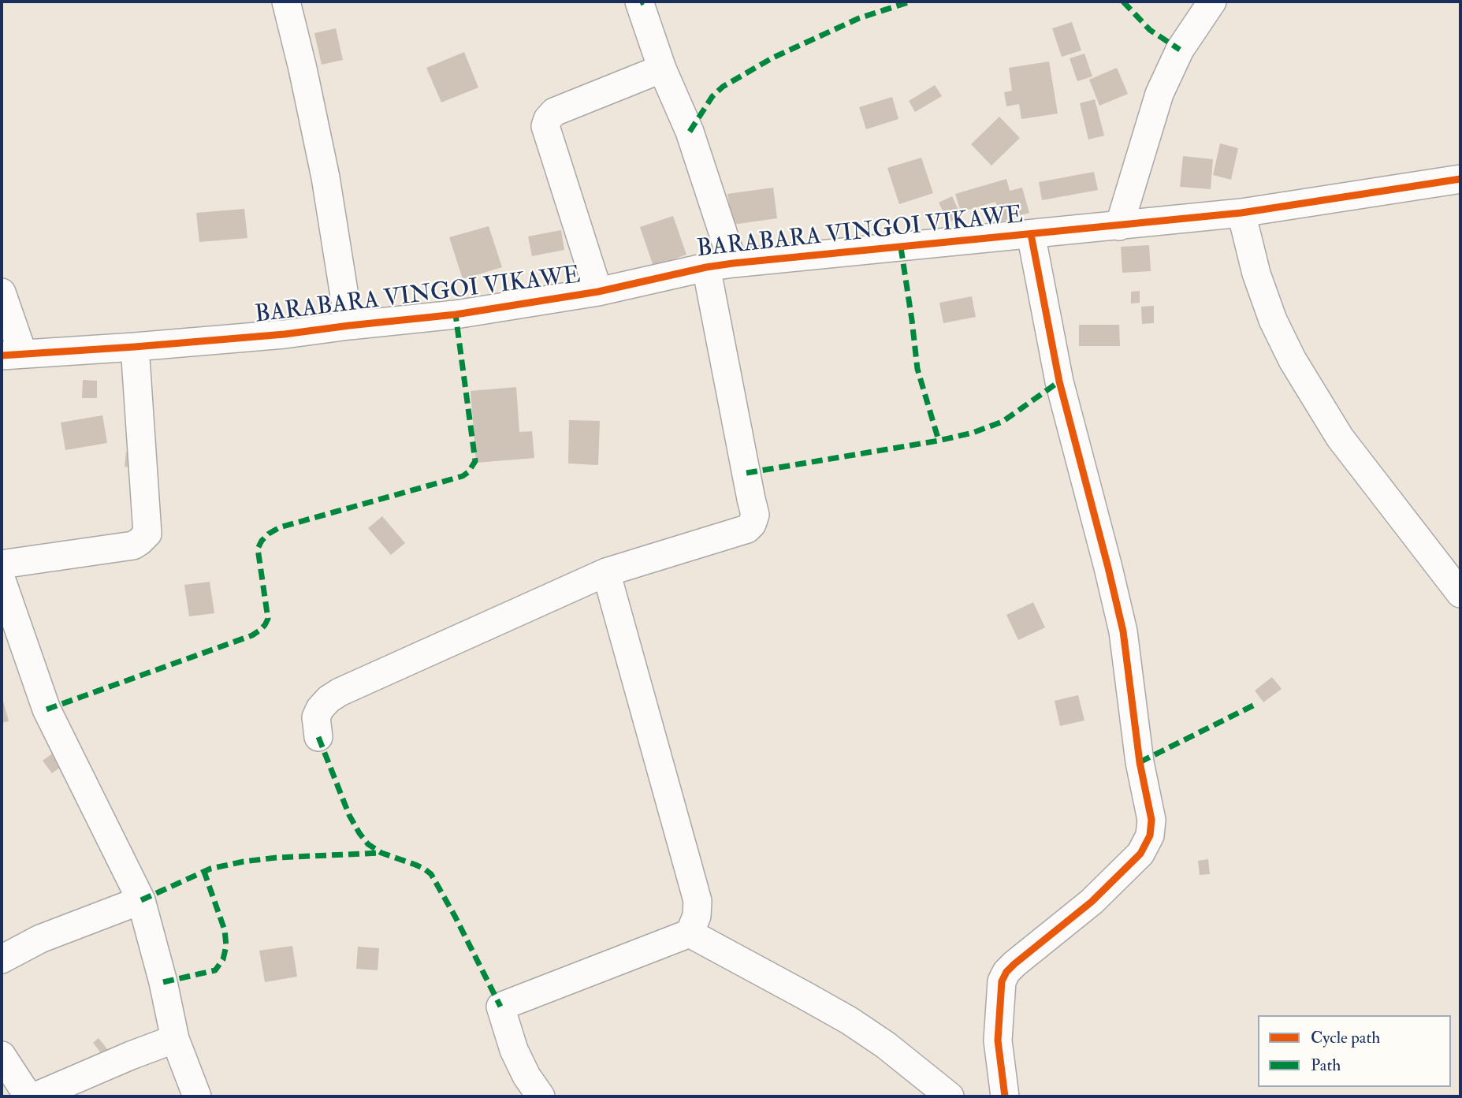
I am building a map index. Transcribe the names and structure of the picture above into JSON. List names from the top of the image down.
{
  "streets": {
    "street": ["BARABARA VINGOI VIKAWE"]
  },
  "legend": ["Cycle path", "Path"]
}
